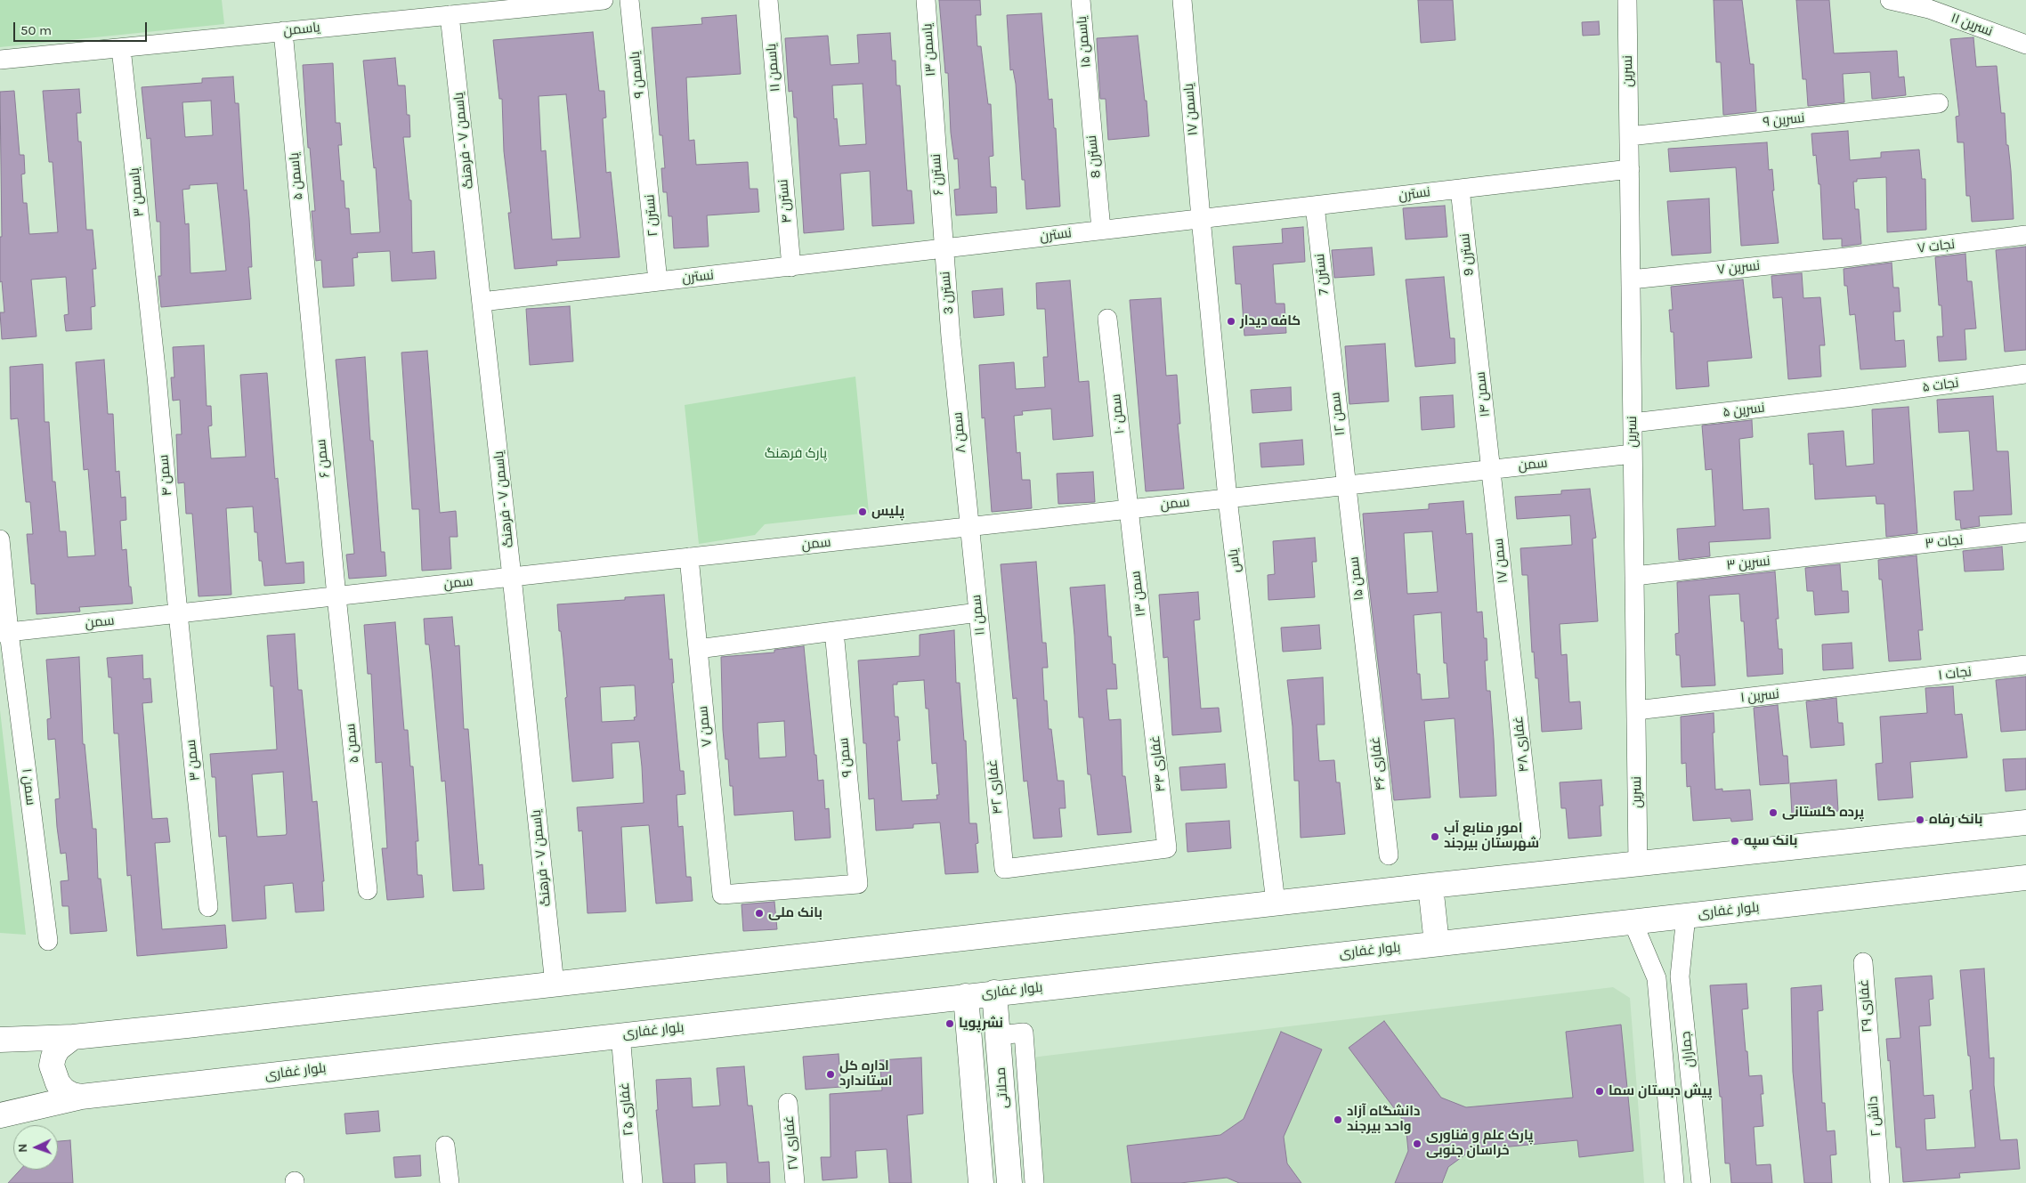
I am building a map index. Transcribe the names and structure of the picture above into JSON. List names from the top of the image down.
{
  "streets": {
    "main road": ["بلوار غفاری", "محلاتی"],
    "street": [
      "نسرین ۱۱",
      "یاسمن",
      "یاسمن ۱۵",
      "یاسمن ۱۳",
      "یاسمن ۱۱",
      "نسرین",
      "یاسمن ۹",
      "یاسمن ۱۷",
      "نسرین ۹",
      "یاسمن ۷ - فرهنگ",
      "نسترن 8",
      "نسترن ۶",
      "یاسمن ۵",
      "یاسمن ۳",
      "نسترن",
      "نسترن ۴",
      "نسترن ۲",
      "نجات ۷",
      "نسترن 9",
      "نسرین ۷",
      "نسترن 7",
      "نسترن 3",
      "نجات ۵",
      "سمن ۱۴",
      "نسرین ۵",
      "سمن ۱۰",
      "سمن ۱۲",
      "سمن ۸",
      "سمن ۶",
      "سمن",
      "سمن ۴",
      "نجات ۳",
      "یاس",
      "سمن ۱۷",
      "نسرین ۳",
      "سمن ۱۵",
      "سمن ۱۳",
      "سمن ۱۱",
      "نجات ۱",
      "نسرین ۱",
      "سمن ۷",
      "سمن ۵",
      "غفاری ۴۸",
      "سمن ۹",
      "سمن ۳",
      "غفاری ۴۴",
      "غفاری ۴۶",
      "سمن ۱",
      "غفاری ۴۲",
      "غفاری ۲۹",
      "جماران",
      "غفاری ۲۵",
      "دانش ۲",
      "غفاری ۲۷"
    ]
  },
  "crossings": [
    ["یاسمن", "یاسمن ۷ - فرهنگ"],
    ["یاسمن", "یاسمن ۵"],
    ["یاسمن", "یاسمن ۳"],
    ["یاسمن ۱۵", "نسترن 8"],
    ["یاسمن ۱۳", "نسترن ۶"],
    ["یاسمن ۱۱", "نسترن ۴"],
    ["نسرین", "نسرین ۹"],
    ["نسرین", "نسترن"],
    ["نسرین", "نسرین ۷"],
    ["نسرین", "نسرین ۵"],
    ["نسرین", "سمن"],
    ["نسرین", "نسرین ۳"],
    ["نسرین", "نسرین ۱"],
    ["یاسمن ۹", "نسترن ۲"],
    ["یاسمن ۱۷", "نسترن"],
    ["یاسمن ۱۷", "یاس"],
    ["یاسمن ۷ - فرهنگ", "نسترن"],
    ["یاسمن ۷ - فرهنگ", "سمن"],
    ["نسترن 8", "نسترن"],
    ["نسترن ۶", "نسترن"],
    ["نسترن ۶", "نسترن 3"],
    ["یاسمن ۵", "سمن ۶"],
    ["یاسمن ۳", "سمن ۴"],
    ["نسترن", "نسترن ۴"],
    ["نسترن", "نسترن ۲"],
    ["نسترن", "نسترن 9"],
    ["نسترن", "نسترن 7"],
    ["نسترن", "نسترن 3"],
    ["نسترن", "یاس"],
    ["نجات ۷", "نسرین ۷"],
    ["نسترن 9", "سمن ۱۴"],
    ["نسترن 7", "سمن ۱۲"],
    ["نسترن 3", "سمن ۸"],
    ["نجات ۵", "نسرین ۵"],
    ["سمن ۱۴", "سمن"],
    ["سمن ۱۴", "سمن ۱۷"],
    ["سمن ۱۰", "سمن"],
    ["سمن ۱۰", "سمن ۱۳"],
    ["سمن ۱۲", "سمن"],
    ["سمن ۱۲", "سمن ۱۵"],
    ["سمن ۸", "سمن"],
    ["سمن ۸", "سمن ۱۱"],
    ["سمن ۶", "سمن"],
    ["سمن ۶", "سمن ۵"],
    ["سمن", "سمن ۴"],
    ["سمن", "یاس"],
    ["سمن", "سمن ۱۷"],
    ["سمن", "سمن ۱۵"],
    ["سمن", "سمن ۱۳"],
    ["سمن", "سمن ۱۱"],
    ["سمن", "سمن ۷"],
    ["سمن", "سمن ۵"],
    ["سمن", "سمن ۳"],
    ["سمن", "سمن ۱"],
    ["سمن ۴", "سمن ۳"],
    ["نجات ۳", "نسرین ۳"],
    ["سمن ۱۷", "غفاری ۴۸"],
    ["سمن ۱۵", "غفاری ۴۶"],
    ["سمن ۱۳", "غفاری ۴۴"],
    ["سمن ۱۱", "غفاری ۴۲"],
    ["نجات ۱", "نسرین ۱"],
    ["سمن ۷", "سمن ۹"],
    ["غفاری ۴۴", "غفاری ۴۲"],
    ["بلوار غفاری", "جماران"],
    ["بلوار غفاری", "محلاتی"],
    ["بلوار غفاری", "غفاری ۲۵"],
    ["غفاری ۲۹", "دانش ۲"]
  ],
  "parks": ["پارک فرهنگ"],
  "places": [
    "کافه دیدار",
    "پلیس",
    "پرده گلستانی",
    "بانک رفاه",
    "امور منابع آب شهرستان بیرجند",
    "بانک سپه",
    "بانک ملی",
    "نشرپویا",
    "اداره کل استاندارد",
    "پیش دبستان سما",
    "دانشگاه آزاد واحد بیرجند",
    "پارک علم و فناوری خراسان جنوبی"
  ],
  "scale_bar": "50 m",
  "north": "left"
}
